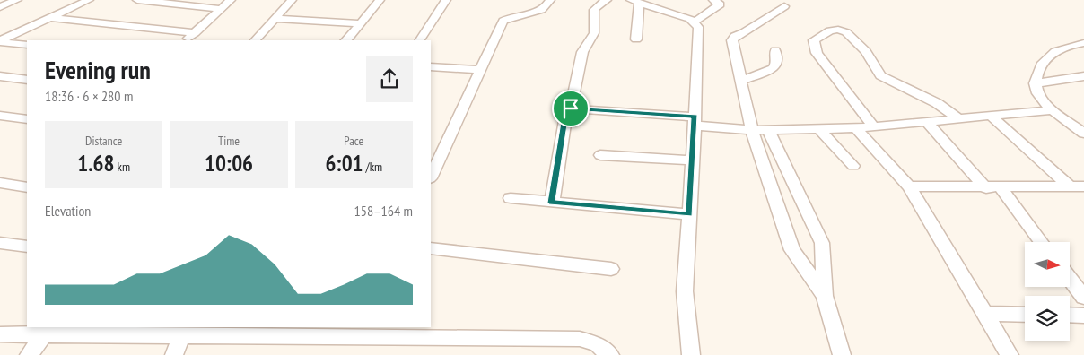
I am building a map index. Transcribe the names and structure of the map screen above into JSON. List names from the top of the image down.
{
  "north": "right",
  "page": {
    "heading": ["Evening run", "18:36 · 6 × 280 m"],
    "stats": [
      ["Distance", "1.68 km"],
      ["Time", "10:06"],
      ["Pace", "6:01 /km"]
    ],
    "chart": ["Elevation", "158–164 m"]
  }
}
